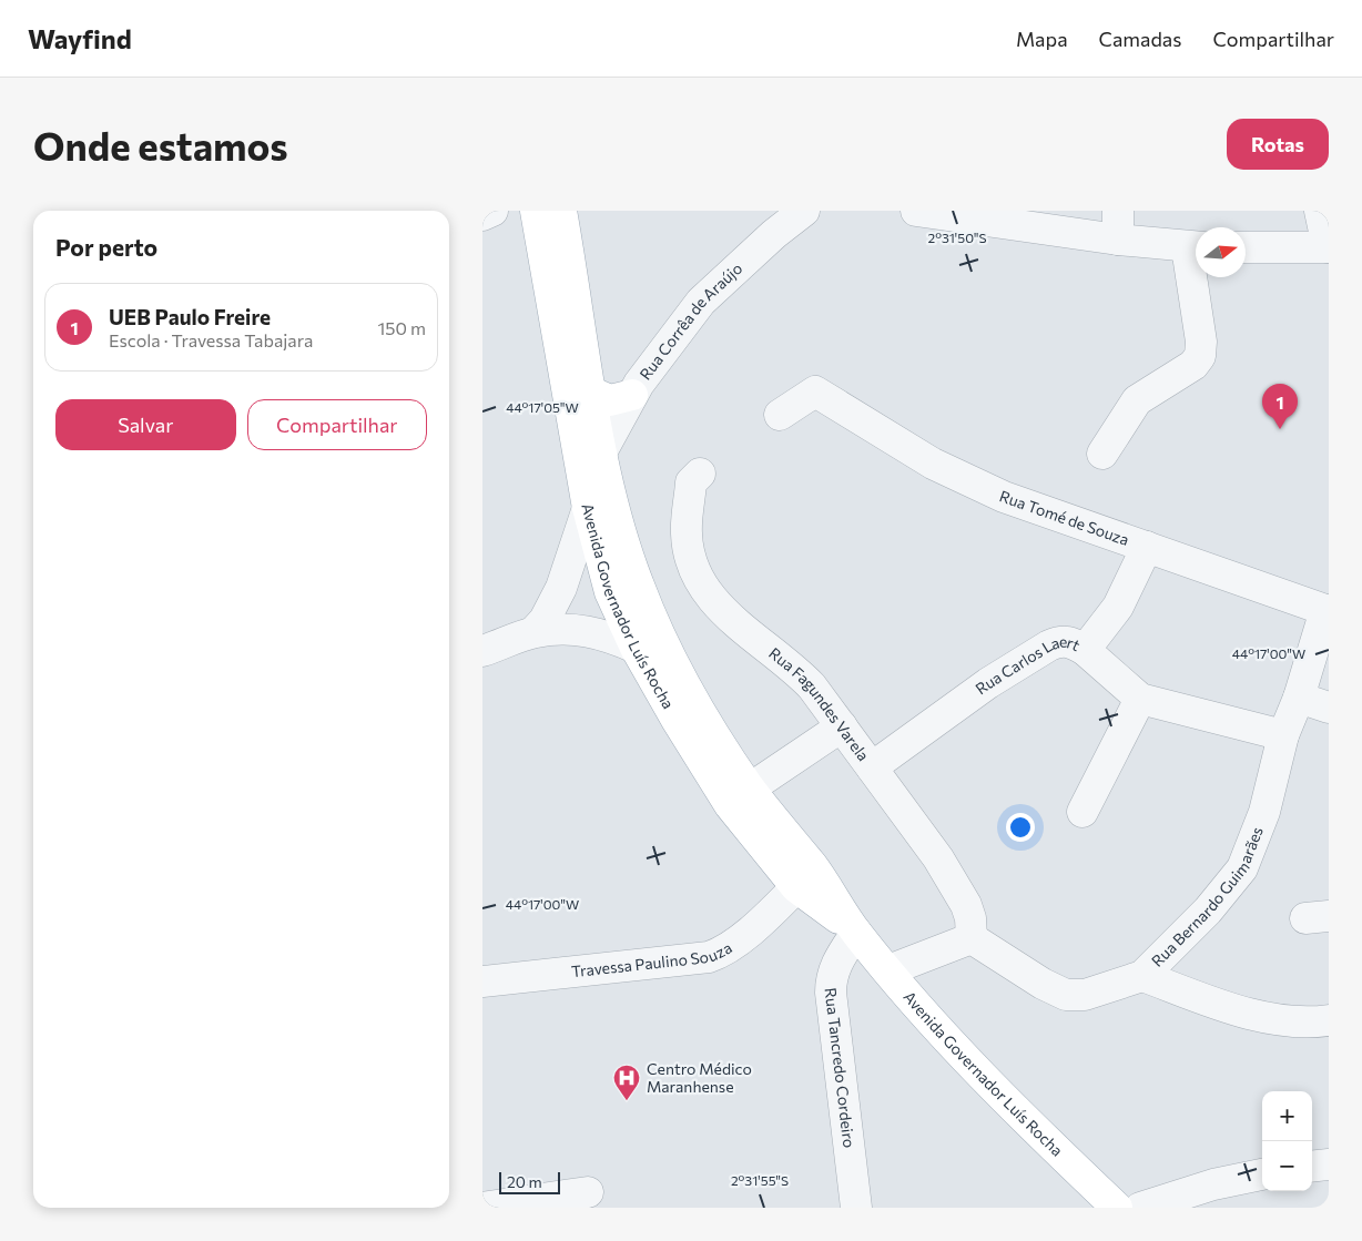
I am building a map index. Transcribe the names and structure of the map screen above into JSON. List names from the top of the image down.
{
  "streets": {
    "main road": ["Avenida Governador Luís Rocha"],
    "street": [
      "Rua Corrêa de Araújo",
      "Rua Tomé de Souza",
      "Rua Carlos Laert",
      "Rua Fagundes Varela",
      "Rua Bernardo Guimarães",
      "Travessa Paulino Souza",
      "Rua Tancredo Cordeiro"
    ]
  },
  "crossings": [
    ["Rua Corrêa de Araújo", "Avenida Governador Luís Rocha"],
    ["Rua Tomé de Souza", "Rua Carlos Laert"],
    ["Rua Tomé de Souza", "Rua Bernardo Guimarães"],
    ["Avenida Governador Luís Rocha", "Travessa Paulino Souza"],
    ["Avenida Governador Luís Rocha", "Rua Tancredo Cordeiro"],
    ["Rua Carlos Laert", "Rua Fagundes Varela"],
    ["Rua Fagundes Varela", "Rua Bernardo Guimarães"]
  ],
  "places": {
    "hospital": ["Centro Médico Maranhense"]
  },
  "scale_bar": "20 m",
  "north": "right",
  "page": {
    "header": "Wayfind",
    "nav": ["Mapa", "Camadas", "Compartilhar"],
    "buttons": [
      "Rotas",
      ["Salvar", "Compartilhar"]
    ],
    "title": "Onde estamos",
    "heading": "Por perto",
    "list": [
      {
        "mark": "1",
        "name": "UEB Paulo Freire",
        "note": "Escola · Travessa Tabajara",
        "value": "150 m"
      }
    ],
    "pins": "1",
    "map_buttons": ["+", "−"],
    "scale": "20 m"
  },
  "coordinates": [
    "2°31'50\"S",
    "44°17'05\"W",
    "44°17'00\"W",
    "2°31'55\"S"
  ]
}
